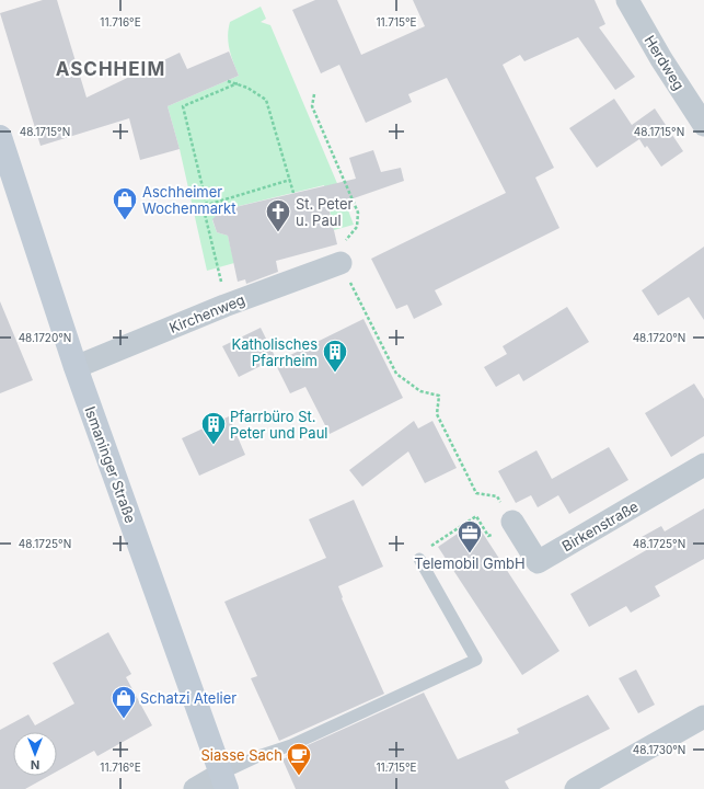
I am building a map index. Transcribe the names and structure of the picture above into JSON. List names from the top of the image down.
{
  "streets": {
    "main road": ["Ismaninger Straße"],
    "street": ["Herdweg", "Kirchenweg", "Birkenstraße"]
  },
  "crossings": [
    ["Kirchenweg", "Ismaninger Straße"]
  ],
  "districts": ["ASCHHEIM"],
  "places": {
    "shop": ["Aschheimer Wochenmarkt", "Schatzi Atelier"],
    "church": ["St. Peter u. Paul"],
    "building": ["Katholisches Pfarrheim", "Pfarrbüro St. Peter und Paul"],
    "office": ["Telemobil GmbH"],
    "cafe": ["Siasse Sach"]
  },
  "north": "bottom",
  "coordinates": [
    "11.716°E",
    "11.715°E",
    "48.1715°N",
    "48.1720°N",
    "48.1725°N",
    "48.1730°N"
  ]
}
